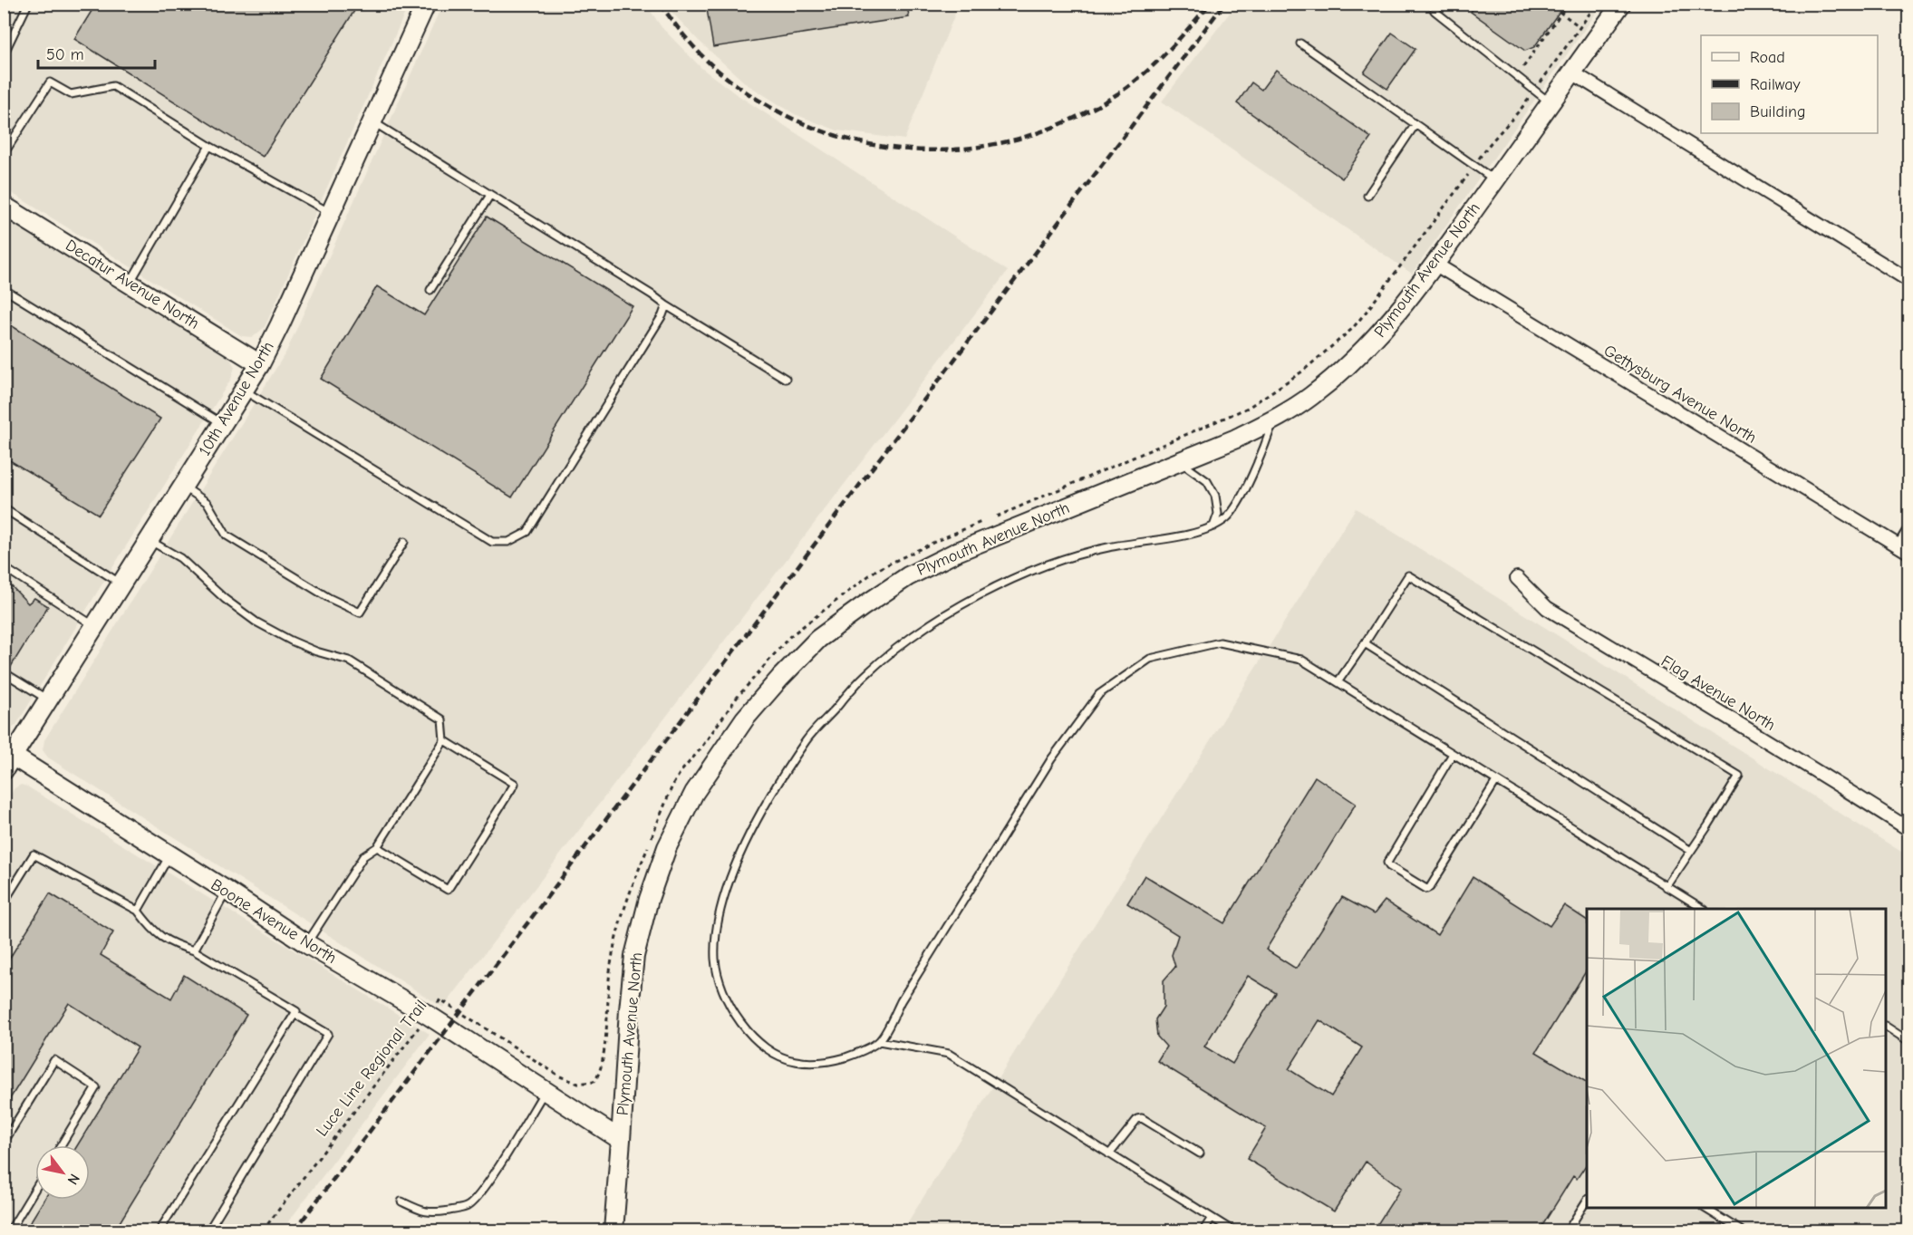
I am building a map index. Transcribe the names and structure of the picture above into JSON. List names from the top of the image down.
{
  "streets": {
    "street": [
      "Plymouth Avenue North",
      "Decatur Avenue North",
      "Gettysburg Avenue North",
      "10th Avenue North",
      "Flag Avenue North",
      "Boone Avenue North"
    ],
    "path": ["Luce Line Regional Trail"]
  },
  "crossings": [
    ["Plymouth Avenue North", "Gettysburg Avenue North"],
    ["Plymouth Avenue North", "Boone Avenue North"],
    ["Decatur Avenue North", "10th Avenue North"],
    ["10th Avenue North", "Boone Avenue North"],
    ["Boone Avenue North", "Luce Line Regional Trail"]
  ],
  "legend": ["Road", "Railway", "Building"],
  "scale_bar": "50 m",
  "north": "bottom right"
}
